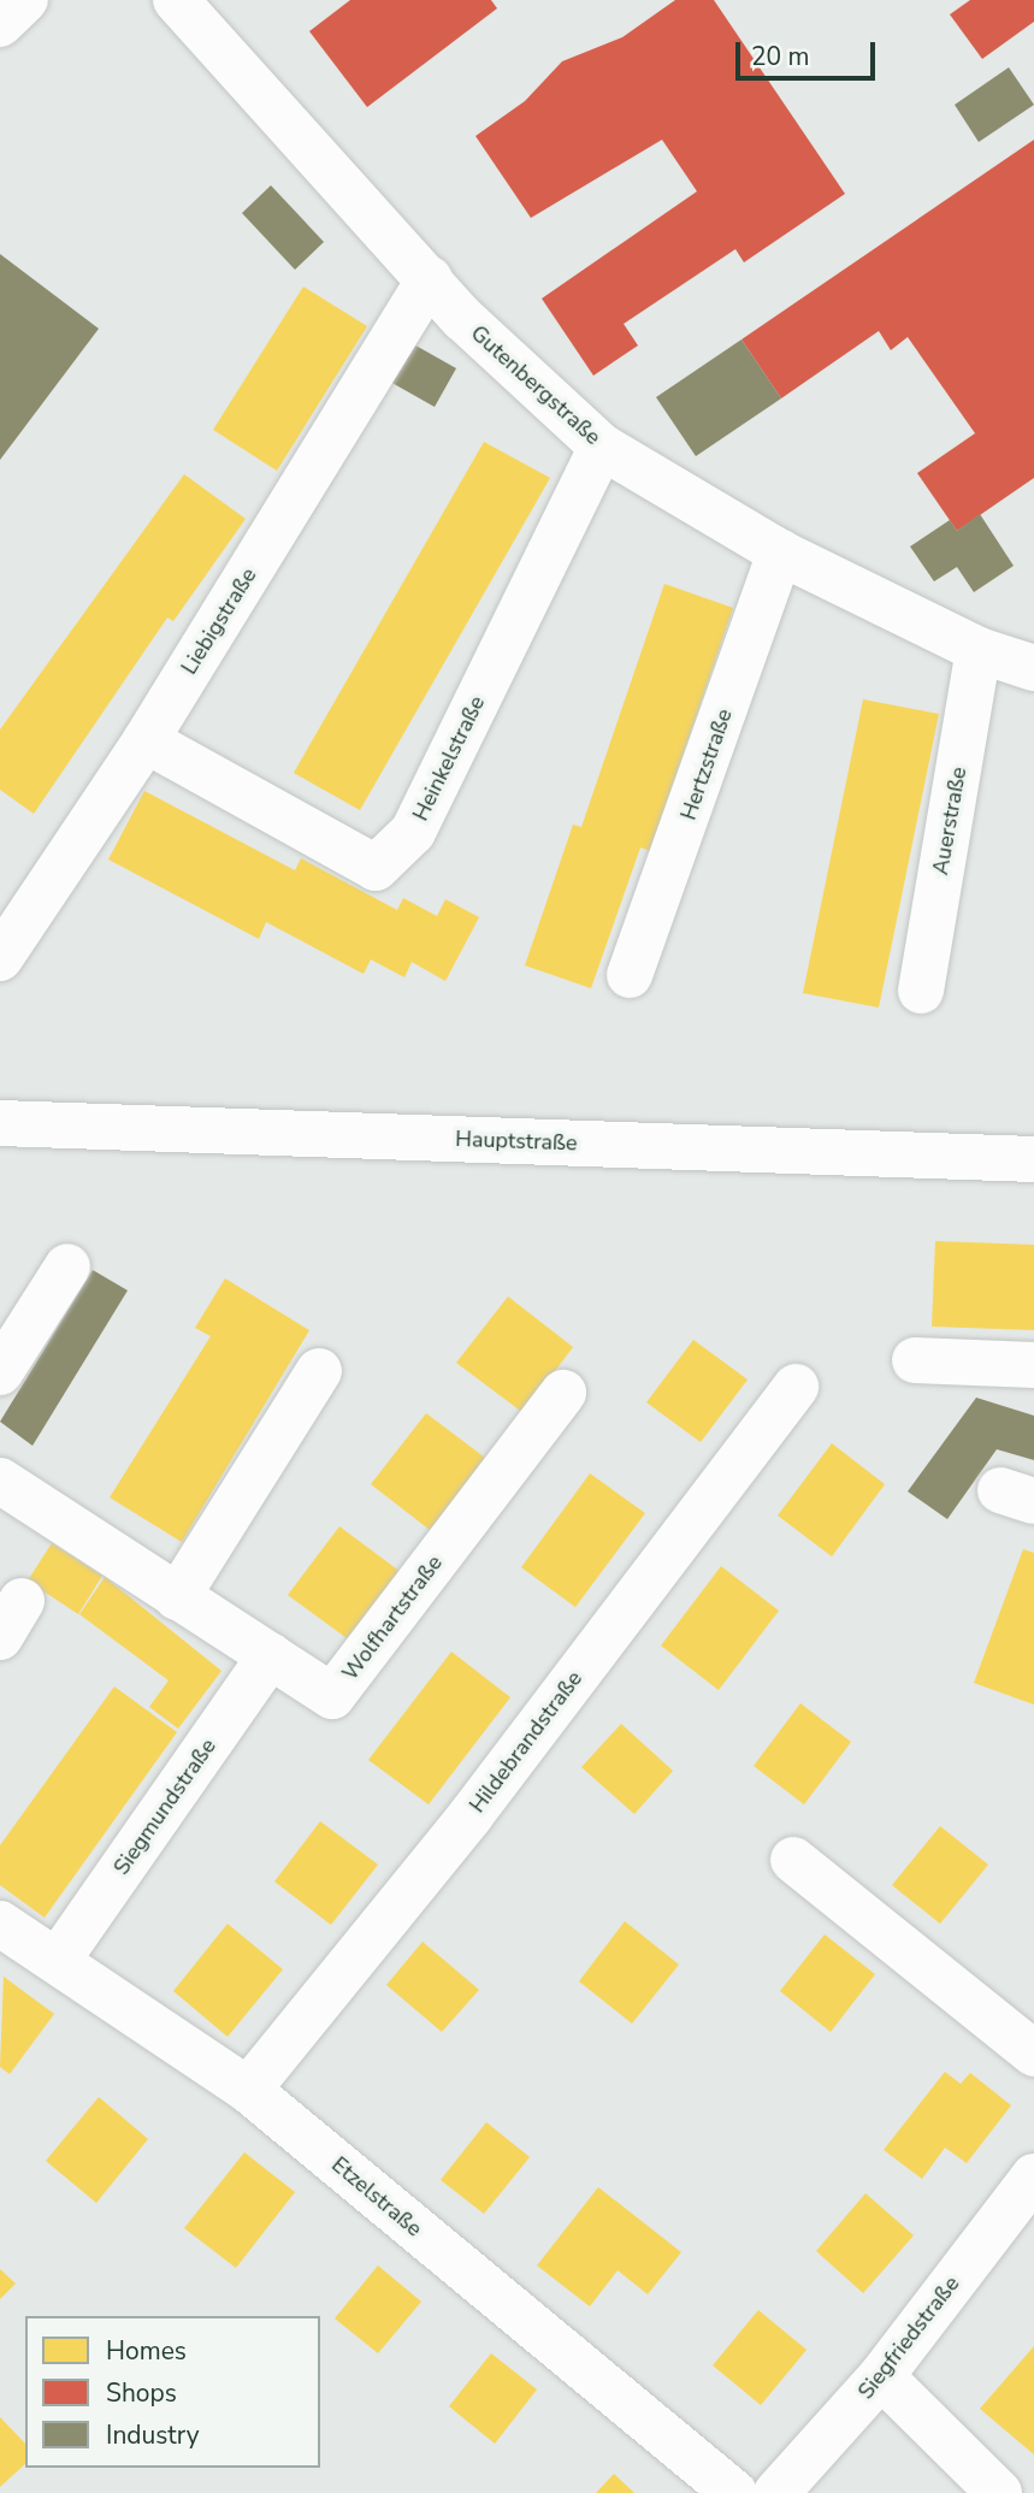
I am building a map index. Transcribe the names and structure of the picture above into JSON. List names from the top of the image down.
{
  "streets": {
    "street": [
      "Gutenbergstraße",
      "Liebigstraße",
      "Heinkelstraße",
      "Hertzstraße",
      "Auerstraße",
      "Hauptstraße",
      "Wolfhartstraße",
      "Hildebrandstraße",
      "Siegmundstraße",
      "Etzelstraße",
      "Siegfriedstraße"
    ]
  },
  "crossings": [
    ["Gutenbergstraße", "Liebigstraße"],
    ["Gutenbergstraße", "Heinkelstraße"],
    ["Gutenbergstraße", "Hertzstraße"],
    ["Gutenbergstraße", "Auerstraße"],
    ["Liebigstraße", "Heinkelstraße"],
    ["Wolfhartstraße", "Siegmundstraße"],
    ["Hildebrandstraße", "Etzelstraße"],
    ["Siegmundstraße", "Etzelstraße"]
  ],
  "legend": ["Homes", "Shops", "Industry"],
  "scale_bar": "20 m"
}
